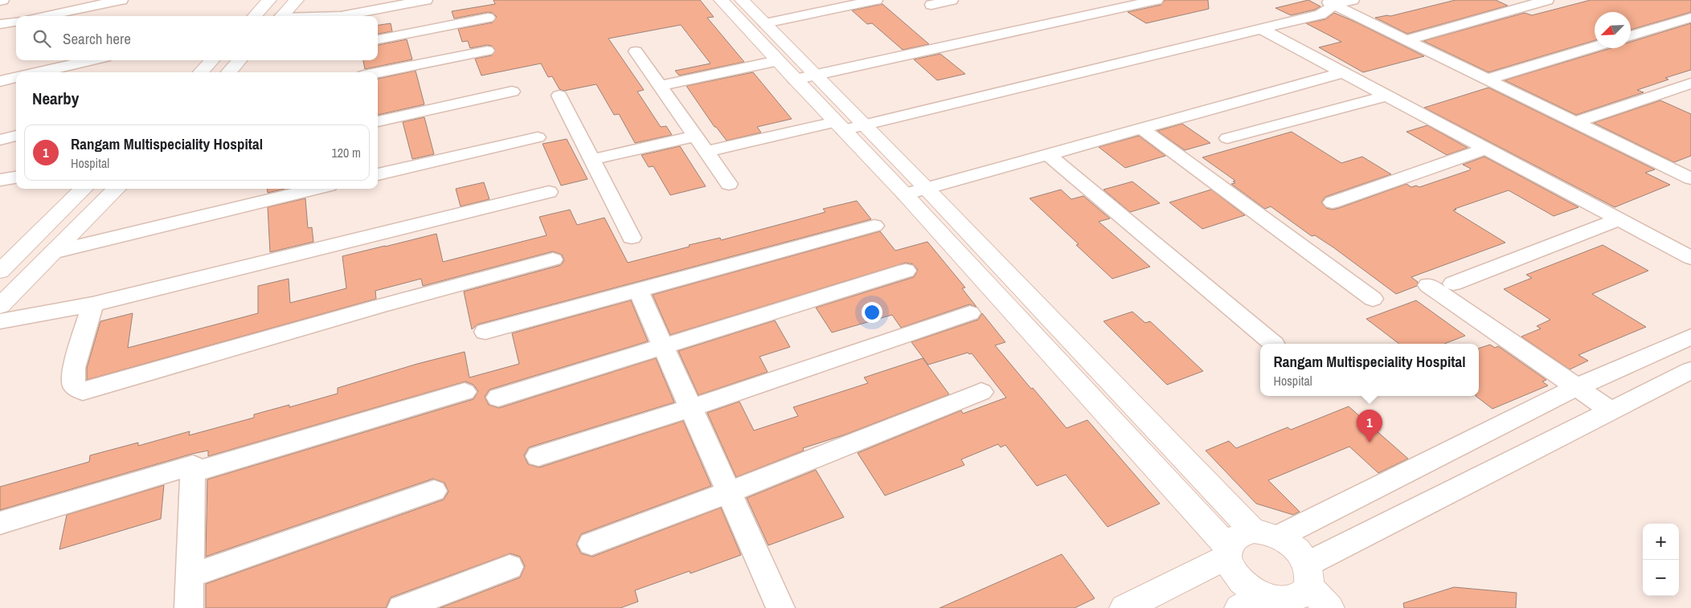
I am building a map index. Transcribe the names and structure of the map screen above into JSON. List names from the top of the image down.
{
  "north": "bottom left",
  "page": {
    "search": "Search here",
    "heading": "Nearby",
    "list": [
      {
        "mark": "1",
        "name": "Rangam Multispeciality Hospital",
        "note": "Hospital",
        "value": "120 m"
      }
    ],
    "popup": ["Rangam Multispeciality Hospital", "Hospital"],
    "pins": "1",
    "map_buttons": ["+", "−"]
  }
}
